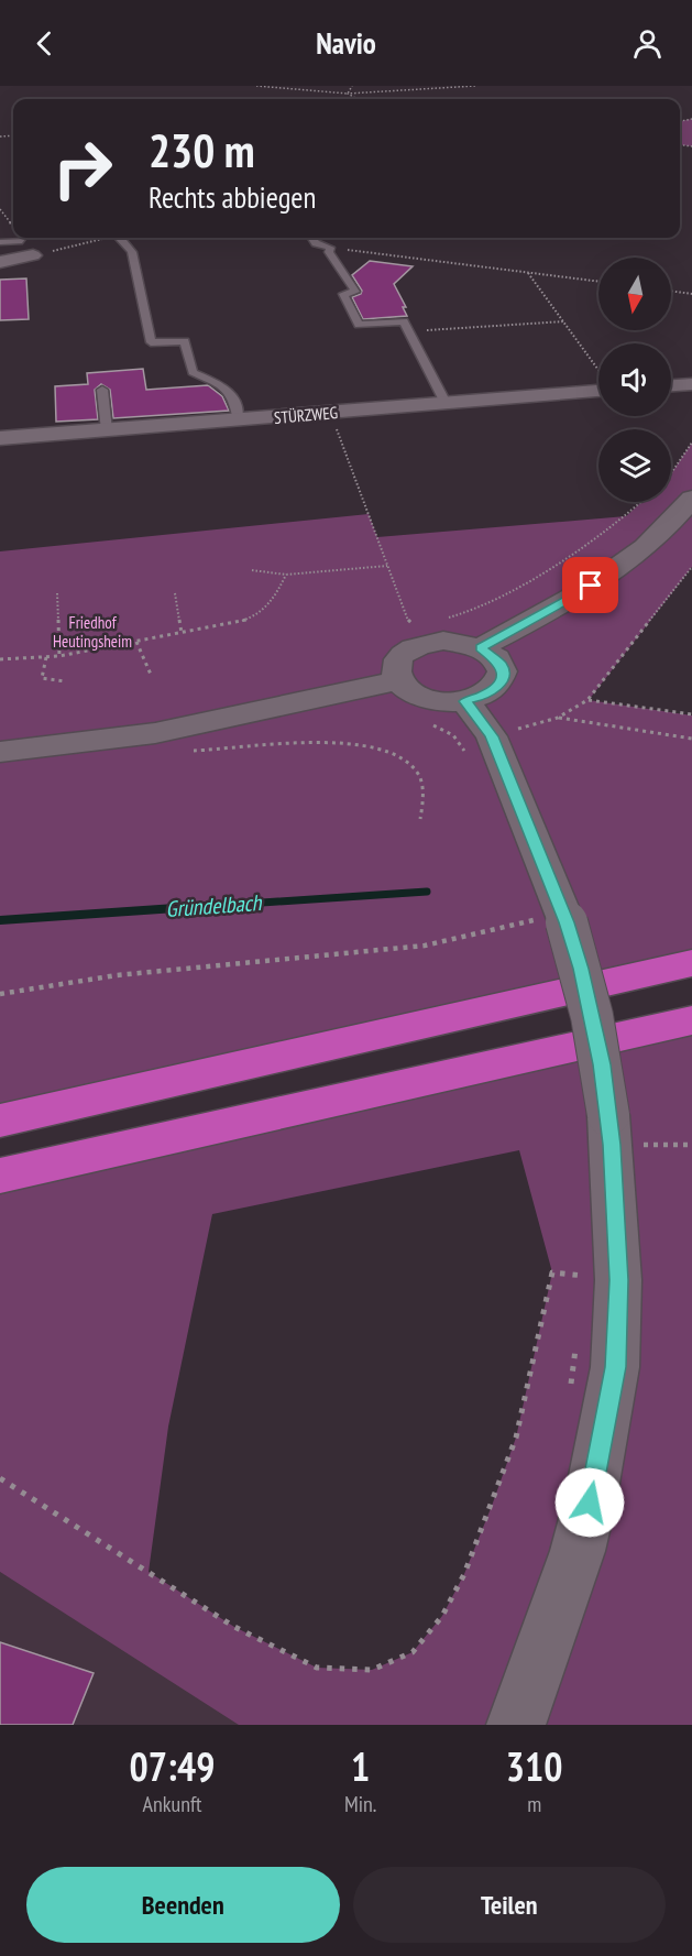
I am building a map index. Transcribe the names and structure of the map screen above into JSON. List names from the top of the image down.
{
  "streets": {
    "street": ["STÜRZWEG"]
  },
  "water": ["Gründelbach"],
  "parks": ["Friedhof Heutingsheim"],
  "north": "bottom",
  "page": {
    "header": "Navio",
    "turn": ["230 m", "Rechts abbiegen"],
    "eta": [
      "07:49",
      "Ankunft",
      "1",
      "Min.",
      "310",
      "m"
    ],
    "buttons": ["Beenden", "Teilen"]
  }
}
